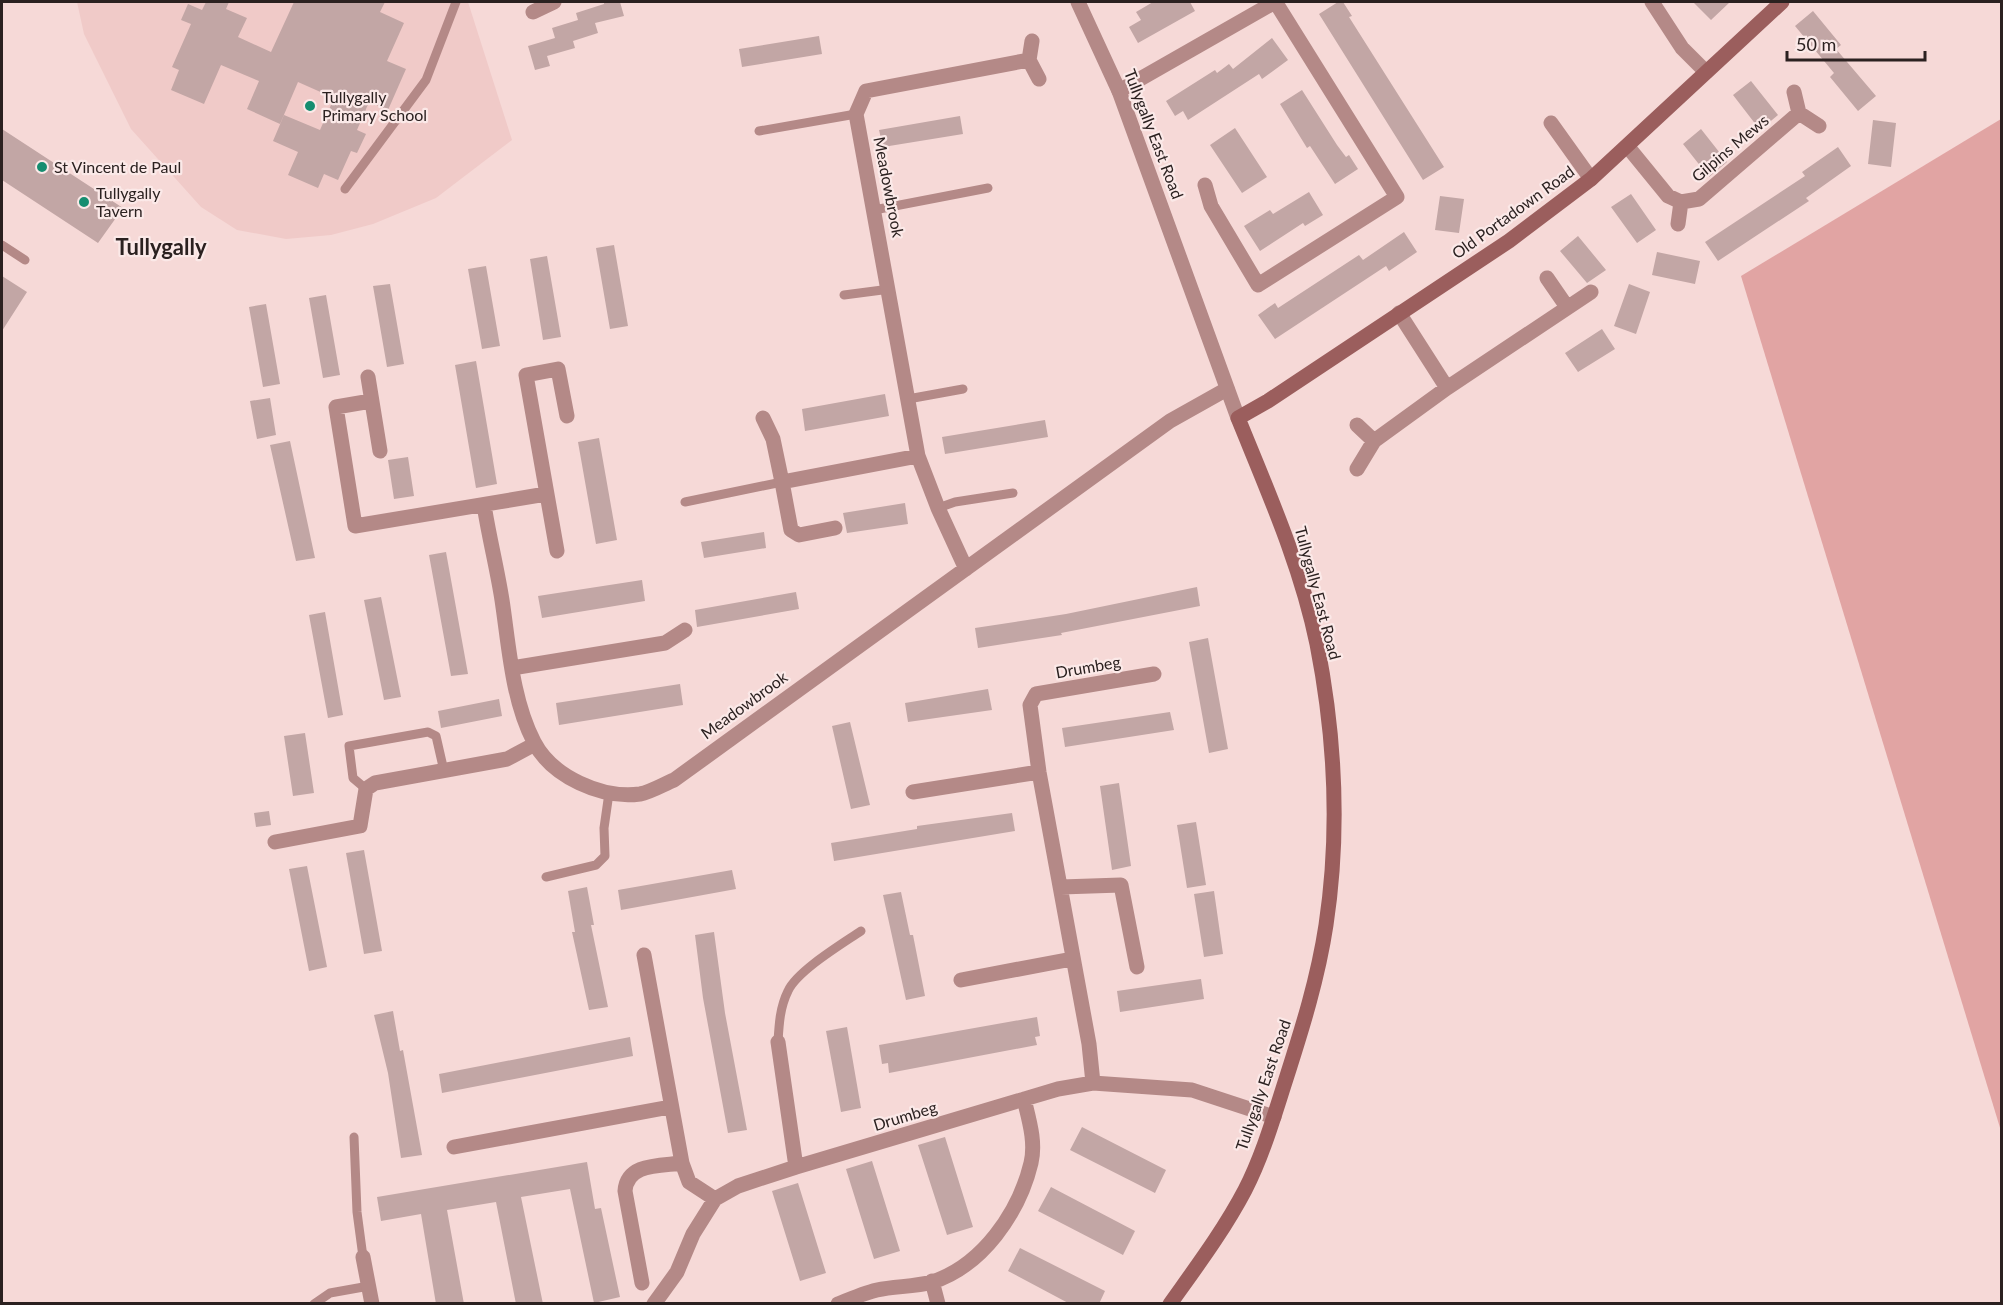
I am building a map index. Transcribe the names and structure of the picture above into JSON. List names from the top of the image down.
{
  "streets": {
    "main road": ["Tullygally East Road", "Old Portadown Road"],
    "street": ["Gilpins Mews", "Meadowbrook", "Drumbeg"]
  },
  "crossings": [
    ["Tullygally East Road", "Meadowbrook"],
    ["Tullygally East Road", "Old Portadown Road"],
    ["Tullygally East Road", "Drumbeg"],
    ["Gilpins Mews", "Old Portadown Road"]
  ],
  "districts": ["Tullygally"],
  "places": ["Tullygally Primary School", "St Vincent de Paul", "Tullygally Tavern"],
  "scale_bar": "50 m"
}
